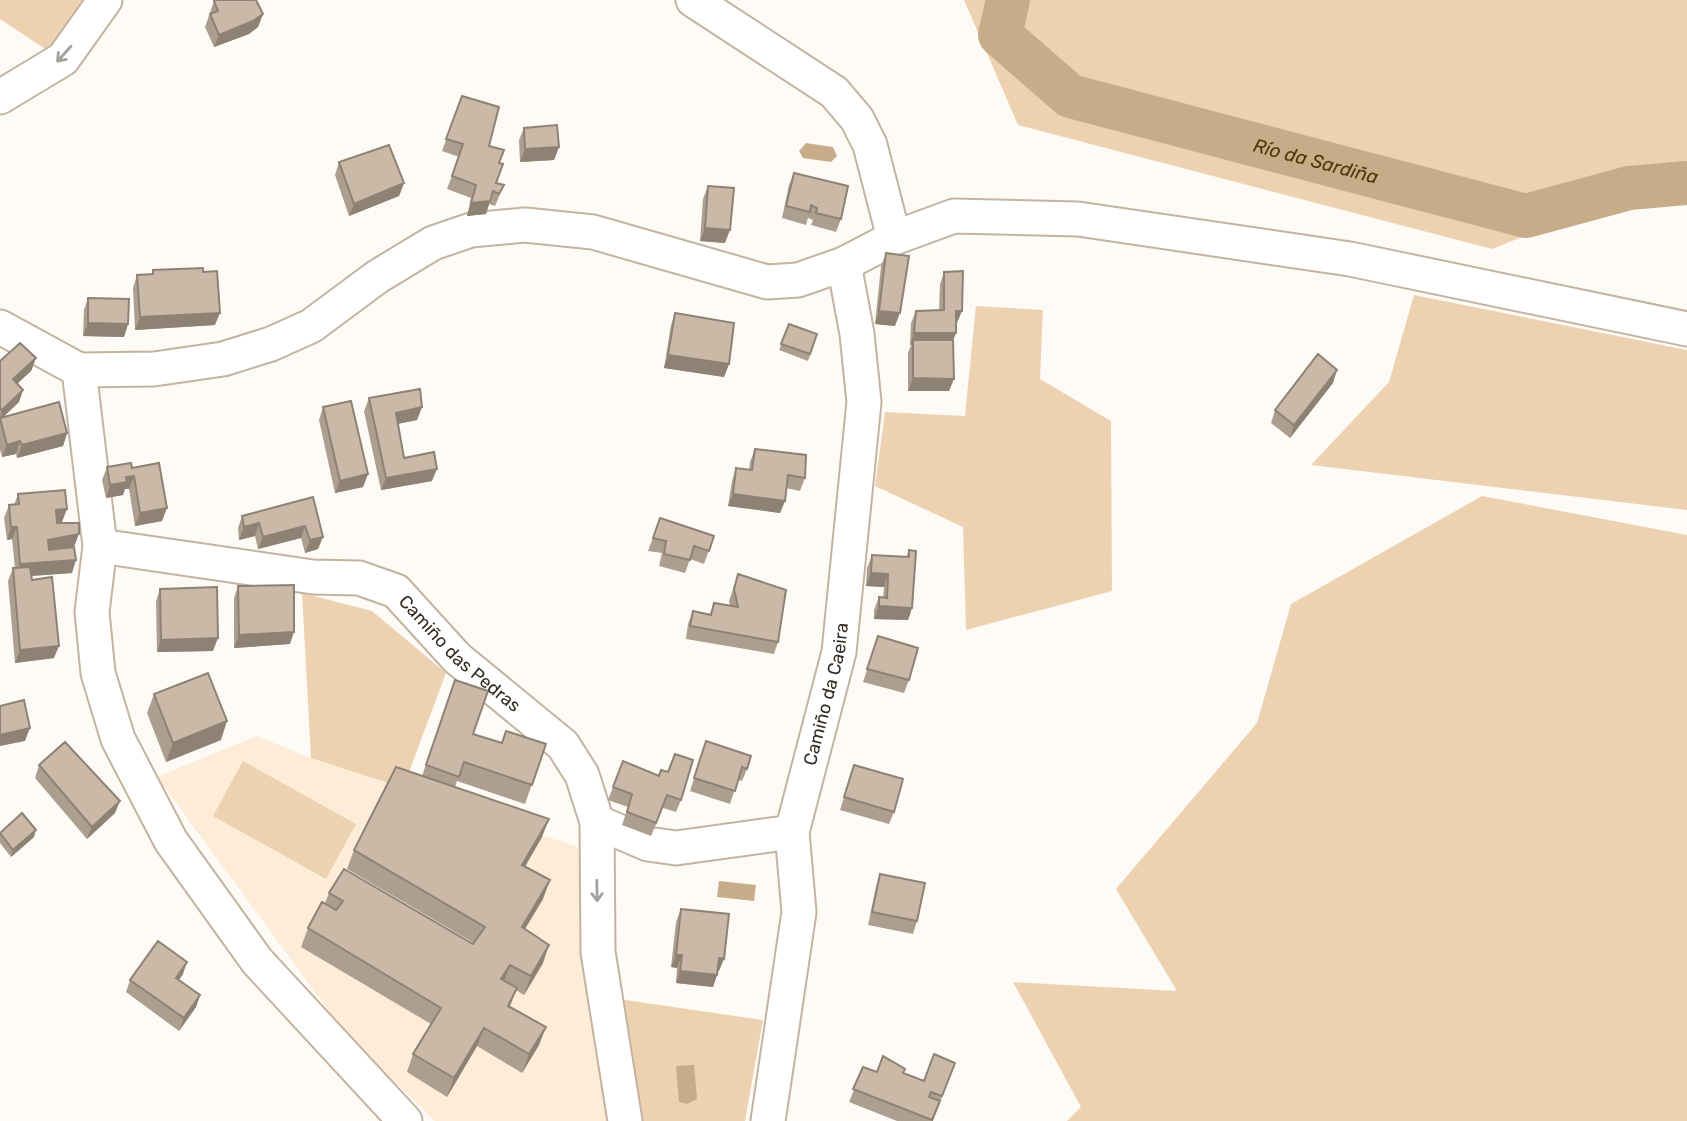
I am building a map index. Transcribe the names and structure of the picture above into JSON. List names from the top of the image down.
{
  "streets": {
    "street": ["Camiño das Pedras", "Camiño da Caeira"]
  },
  "water": ["Río da Sardiña"]
}
